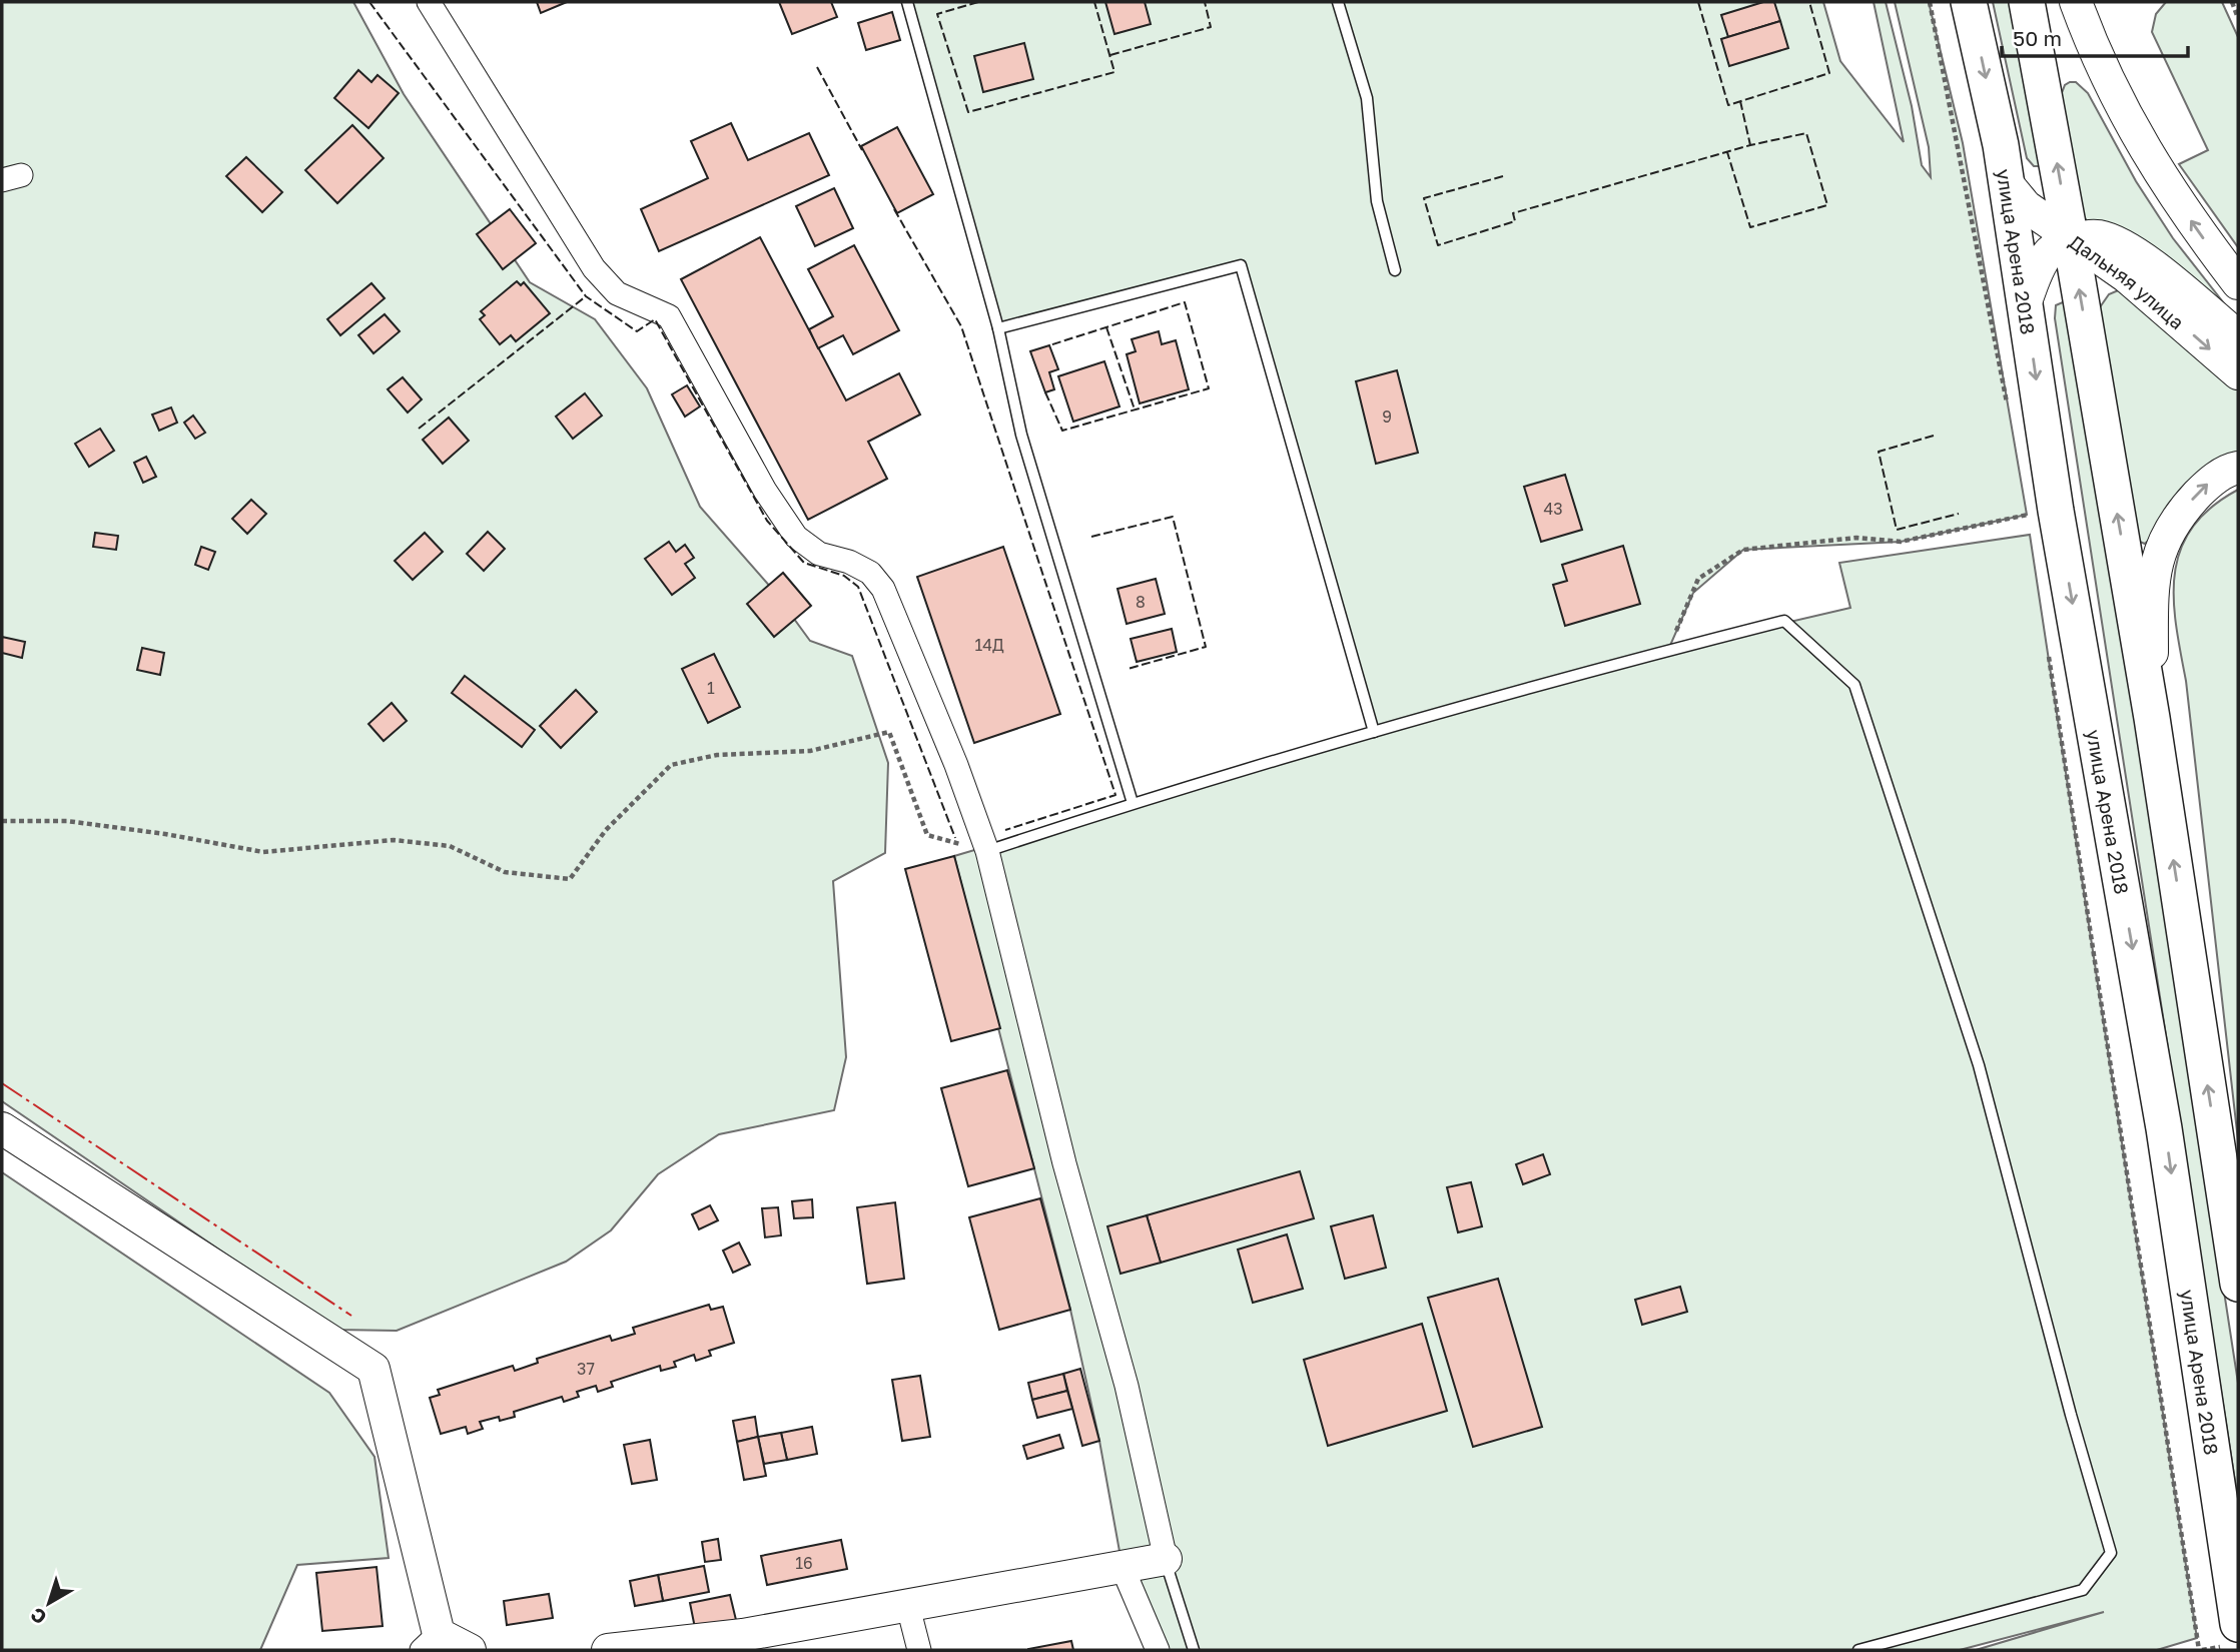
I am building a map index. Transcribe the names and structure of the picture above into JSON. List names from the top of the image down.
{
  "streets": {
    "main road": ["улица Арена 2018"],
    "street": ["Дальняя улица"]
  },
  "house_numbers": [
    "9",
    "43",
    "8",
    "14Д",
    "1",
    "37",
    "16"
  ],
  "scale_bar": "50 m",
  "north": "bottom left"
}
